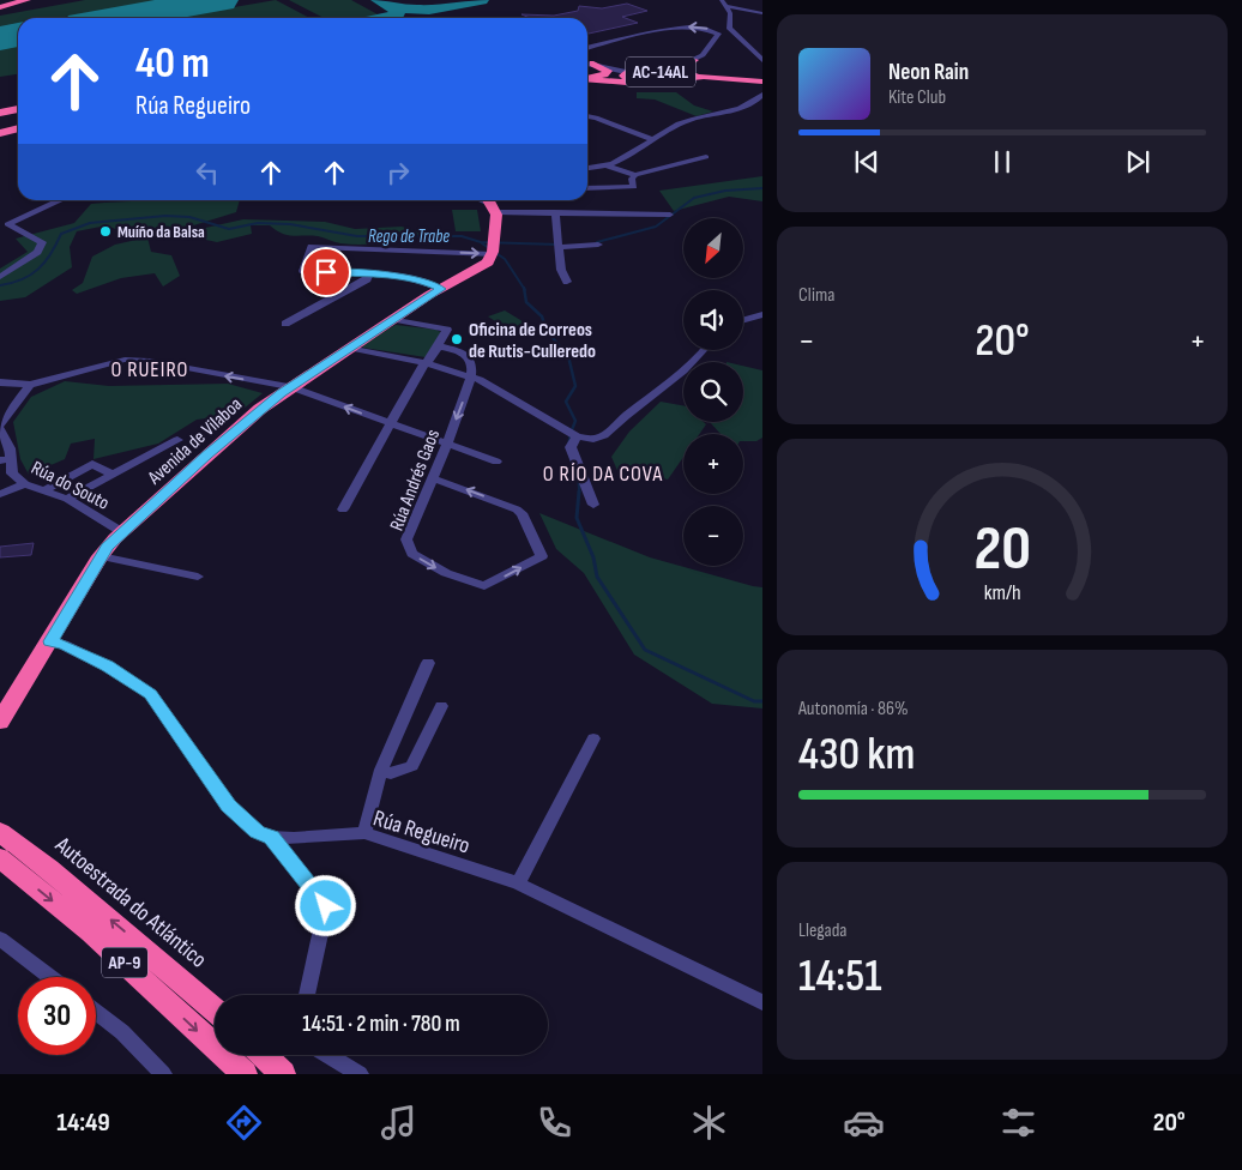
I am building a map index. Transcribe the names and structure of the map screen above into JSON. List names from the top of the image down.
{
  "streets": {
    "highway": [
      "AC-14AL",
      "Avenida de Vilaboa",
      "Autoestrada do Atlántico",
      "AP-9"
    ],
    "street": ["Rúa Andrés Gaos", "Rúa do Souto", "Rúa Regueiro"]
  },
  "crossings": [
    ["Avenida de Vilaboa", "Rúa do Souto"]
  ],
  "districts": ["O RUEIRO", "O RÍO DA COVA"],
  "water": ["Rego de Trabe"],
  "places": ["Muíño da Balsa", "Oficina de Correos de Rutis-Culleredo"],
  "north": "bottom left",
  "page": {
    "turn": ["40 m", "Rúa Regueiro"],
    "song": ["Neon Rain", "Kite Club"],
    "map_buttons": ["+", "−"],
    "tile": [
      "Clima",
      ["Autonomía · 86%", "430 km"],
      ["Llegada", "14:51"]
    ],
    "heat": ["−", "20°", "+"],
    "limit": "30",
    "trip": "14:51 · 2 min · 780 m",
    "tabs": ["14:49", "20°"],
    "gauge": ["20", "km/h"]
  }
}
